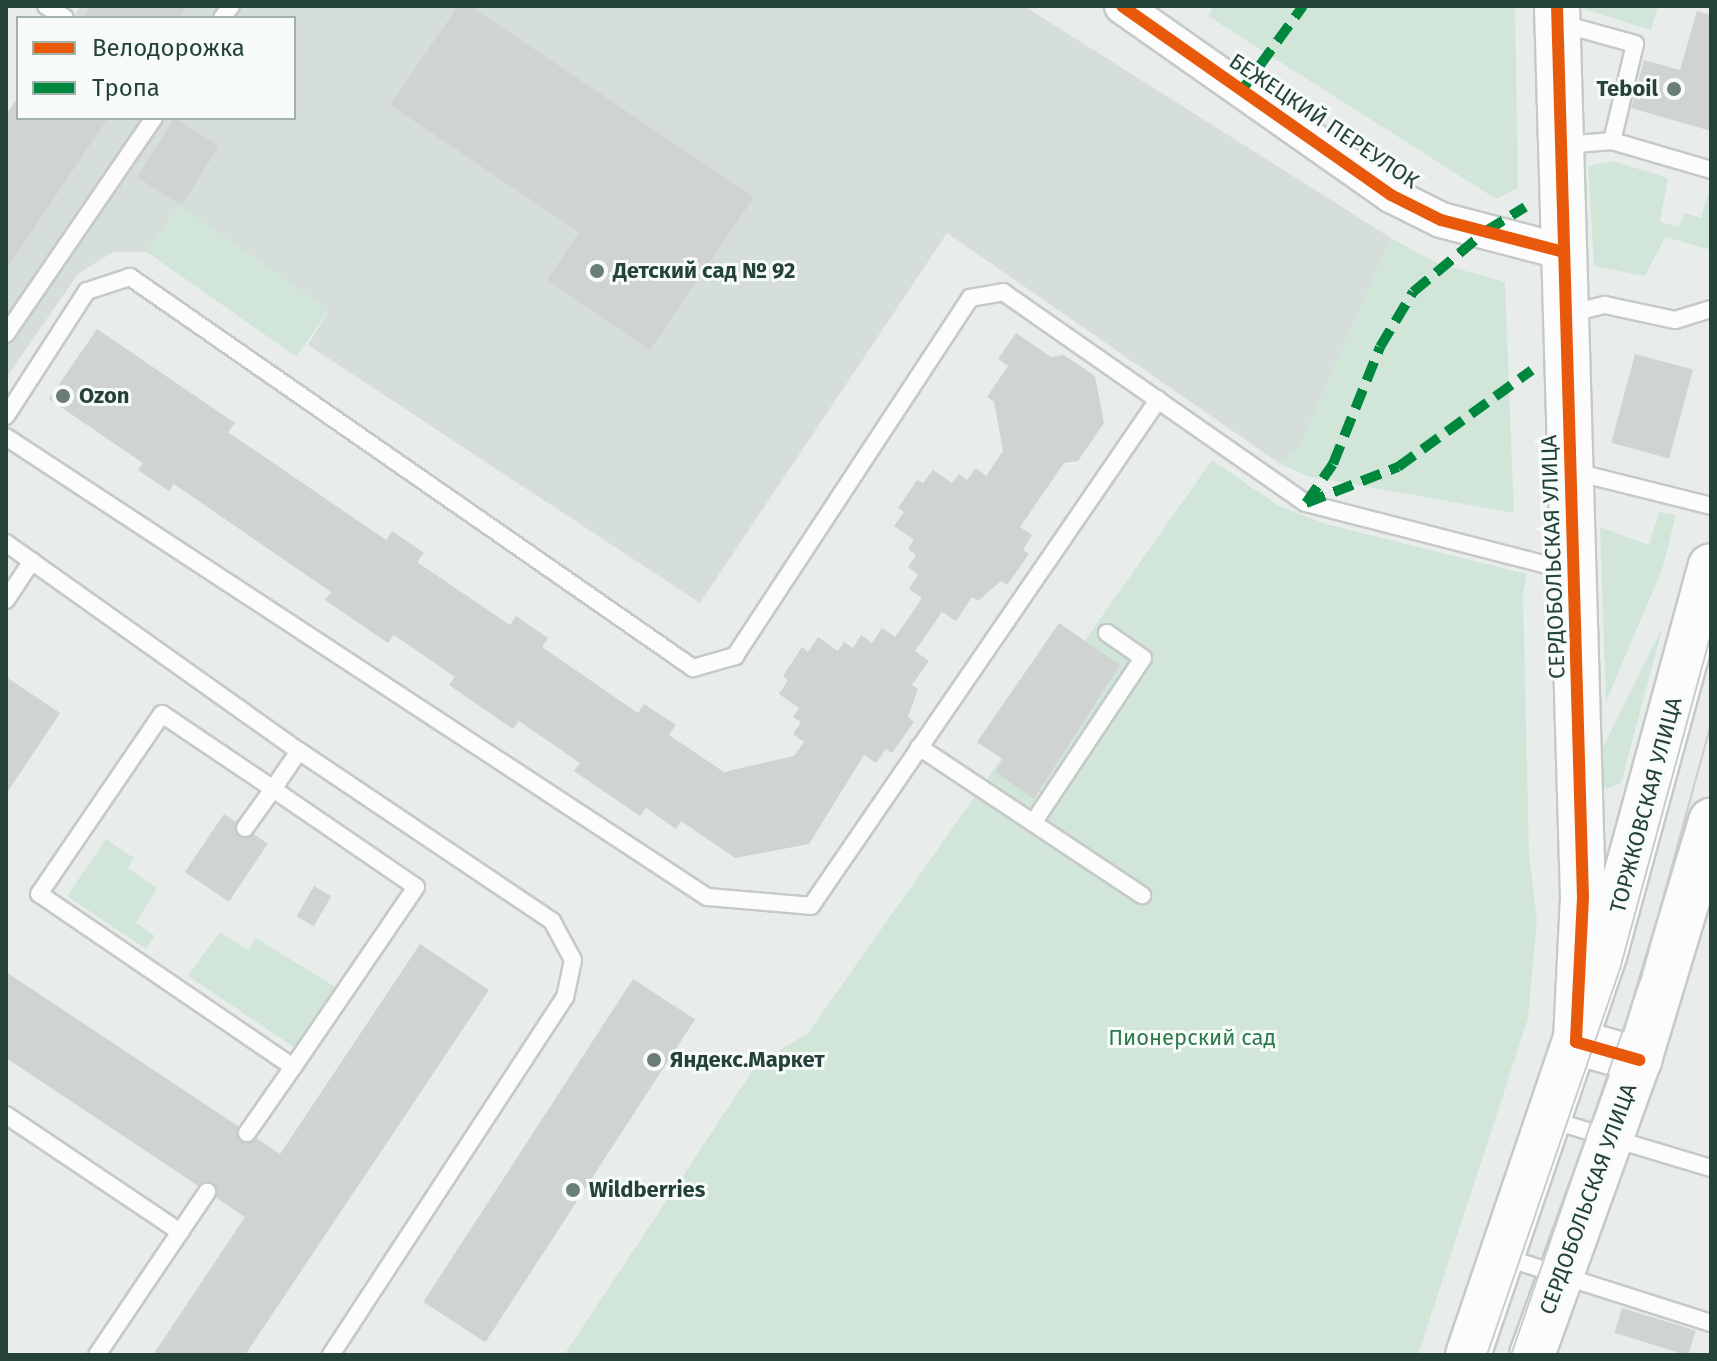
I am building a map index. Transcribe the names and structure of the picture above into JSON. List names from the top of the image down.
{
  "streets": {
    "main road": ["СЕРДОБОЛЬСКАЯ УЛИЦА", "ТОРЖКОВСКАЯ УЛИЦА"],
    "street": ["БЕЖЕЦКИЙ ПЕРЕУЛОК"]
  },
  "crossings": [
    ["БЕЖЕЦКИЙ ПЕРЕУЛОК", "СЕРДОБОЛЬСКАЯ УЛИЦА"],
    ["СЕРДОБОЛЬСКАЯ УЛИЦА", "ТОРЖКОВСКАЯ УЛИЦА"]
  ],
  "parks": ["Пионерский сад"],
  "places": [
    "Teboil",
    "Детский сад № 92",
    "Ozon",
    "Яндекс.Маркет",
    "Wildberries"
  ],
  "legend": ["Велодорожка", "Тропа"]
}
